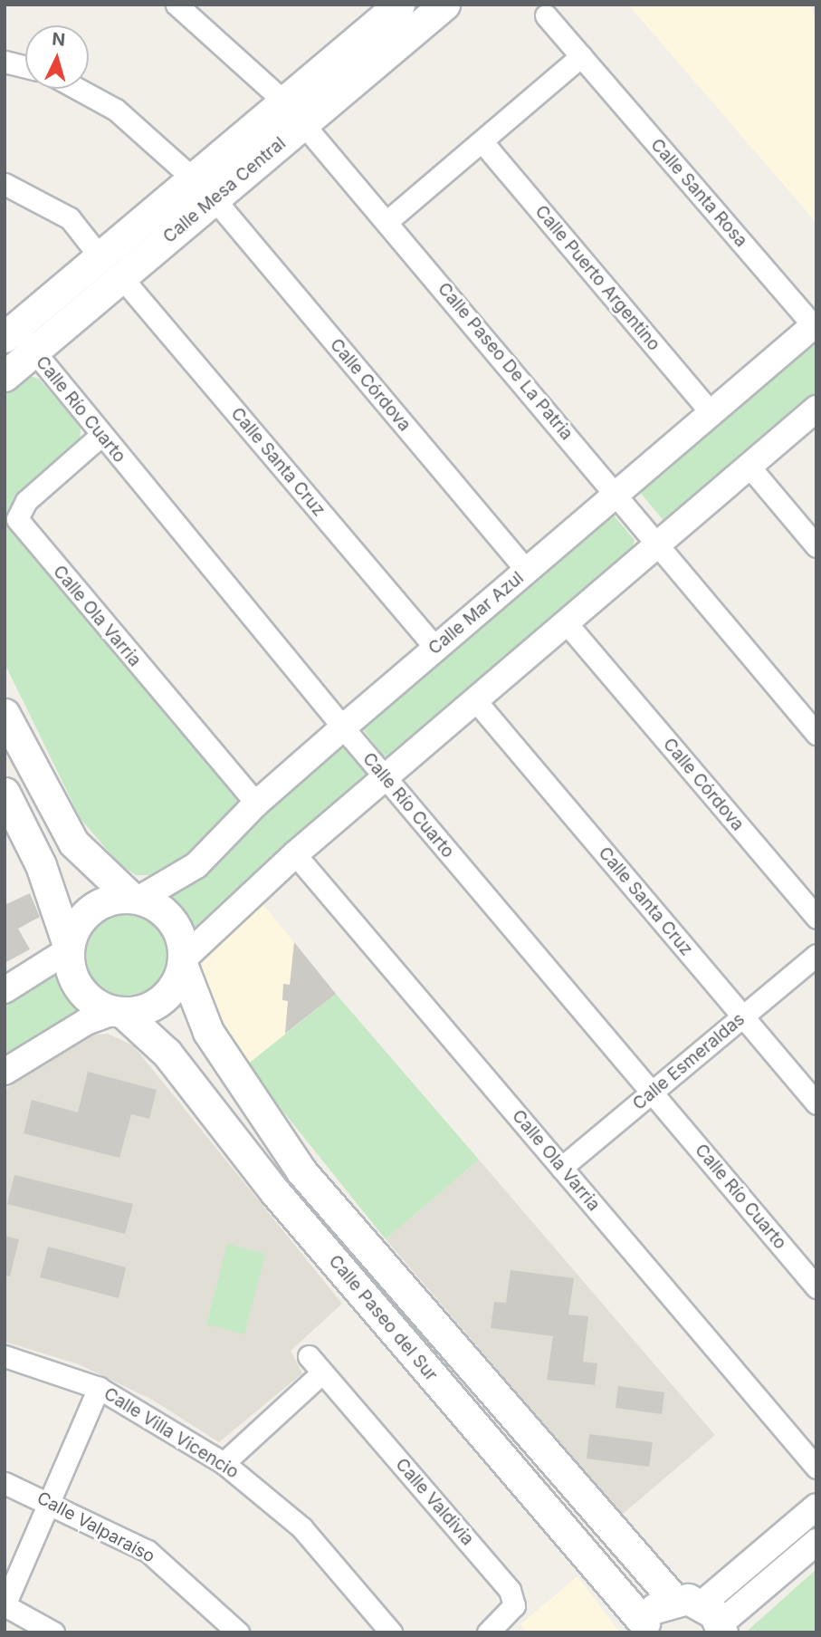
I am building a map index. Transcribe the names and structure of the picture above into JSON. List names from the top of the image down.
{
  "streets": {
    "main road": ["Calle Mesa Central", "Calle Paseo del Sur"],
    "street": [
      "Calle Santa Rosa",
      "Calle Puerto Argentino",
      "Calle Paseo De La Patria",
      "Calle Córdova",
      "Calle Río Cuarto",
      "Calle Santa Cruz",
      "Calle Mar Azul",
      "Calle Ola Varria",
      "Calle Esmeraldas",
      "Calle Villa Vicencio",
      "Calle Valdivia",
      "Calle Valparaíso"
    ]
  },
  "crossings": [
    ["Calle Mesa Central", "Calle Paseo De La Patria"],
    ["Calle Mesa Central", "Calle Córdova"],
    ["Calle Mesa Central", "Calle Río Cuarto"],
    ["Calle Mesa Central", "Calle Santa Cruz"],
    ["Calle Santa Rosa", "Calle Mar Azul"],
    ["Calle Puerto Argentino", "Calle Mar Azul"],
    ["Calle Paseo De La Patria", "Calle Mar Azul"],
    ["Calle Córdova", "Calle Mar Azul"],
    ["Calle Río Cuarto", "Calle Mar Azul"],
    ["Calle Río Cuarto", "Calle Ola Varria"],
    ["Calle Río Cuarto", "Calle Esmeraldas"],
    ["Calle Santa Cruz", "Calle Mar Azul"],
    ["Calle Santa Cruz", "Calle Esmeraldas"],
    ["Calle Mar Azul", "Calle Ola Varria"],
    ["Calle Mar Azul", "Calle Paseo del Sur"],
    ["Calle Ola Varria", "Calle Esmeraldas"]
  ],
  "north": "top"
}
